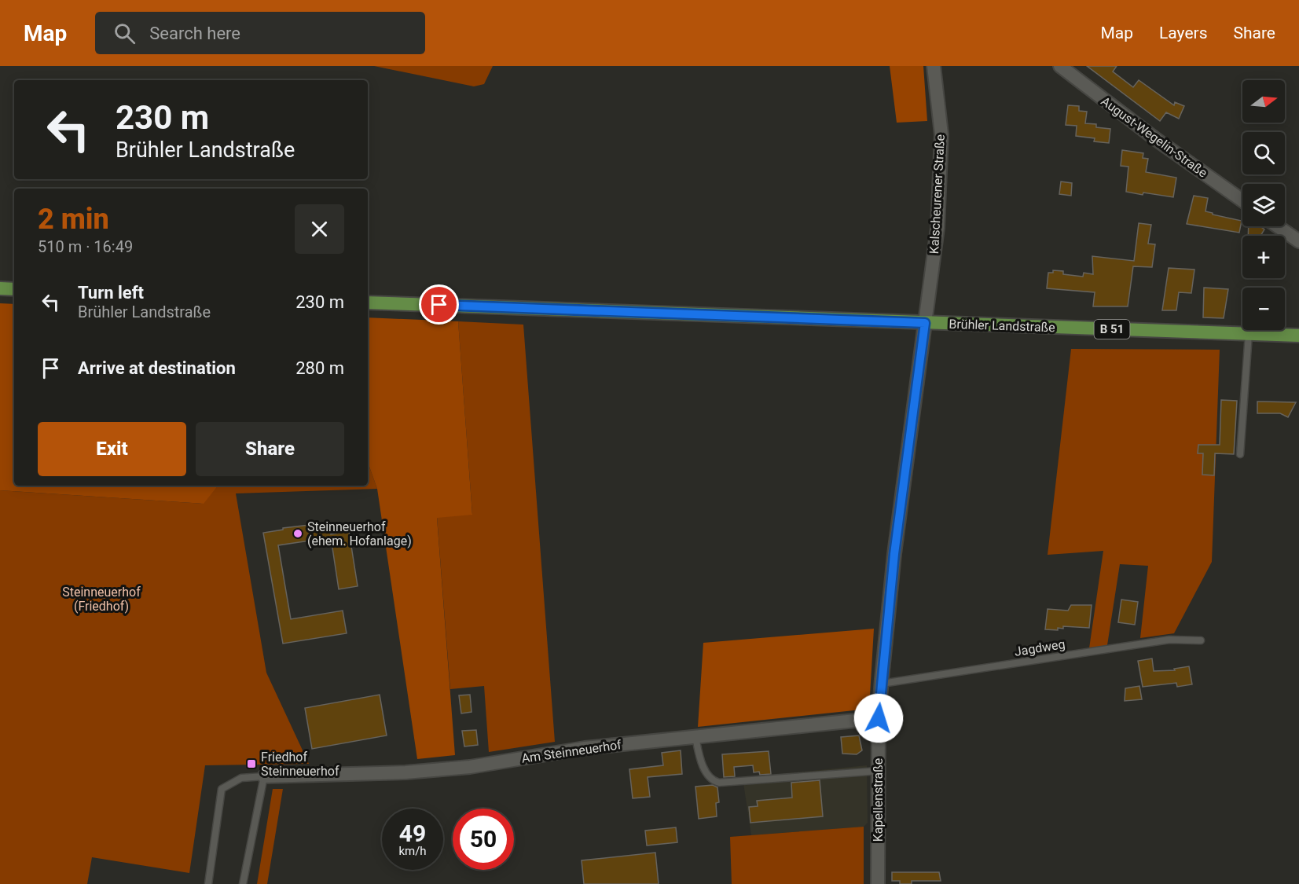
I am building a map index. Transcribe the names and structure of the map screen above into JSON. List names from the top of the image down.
{
  "streets": {
    "main road": ["Brühler Landstraße", "B 51"],
    "street": [
      "August-Wegelin-Straße",
      "Kalscheurener Straße",
      "Am Steinneuerhof",
      "Kapellenstraße"
    ],
    "lane": ["Jagdweg"]
  },
  "crossings": [
    ["Kalscheurener Straße", "Brühler Landstraße"],
    ["Kalscheurener Straße", "Kapellenstraße"],
    ["Brühler Landstraße", "Kapellenstraße"],
    ["Jagdweg", "Kapellenstraße"],
    ["Am Steinneuerhof", "Kapellenstraße"]
  ],
  "parks": ["Steinneuerhof (Friedhof)"],
  "places": {
    "other": ["Steinneuerhof (ehem. Hofanlage)"],
    "transit": ["Friedhof Steinneuerhof"]
  },
  "north": "right",
  "page": {
    "header": "Map",
    "search": "Search here",
    "nav": ["Map", "Layers", "Share"],
    "map_buttons": ["+", "−"],
    "turn": ["230 m", "Brühler Landstraße"],
    "heading": ["2 min", "510 m · 16:49"],
    "list": [
      {
        "name": "Turn left",
        "note": "Brühler Landstraße",
        "value": "230 m"
      },
      {
        "name": "Arrive at destination",
        "value": "280 m"
      }
    ],
    "buttons": ["Exit", "Share"],
    "speed": "49 km/h",
    "limit": "50"
  }
}
